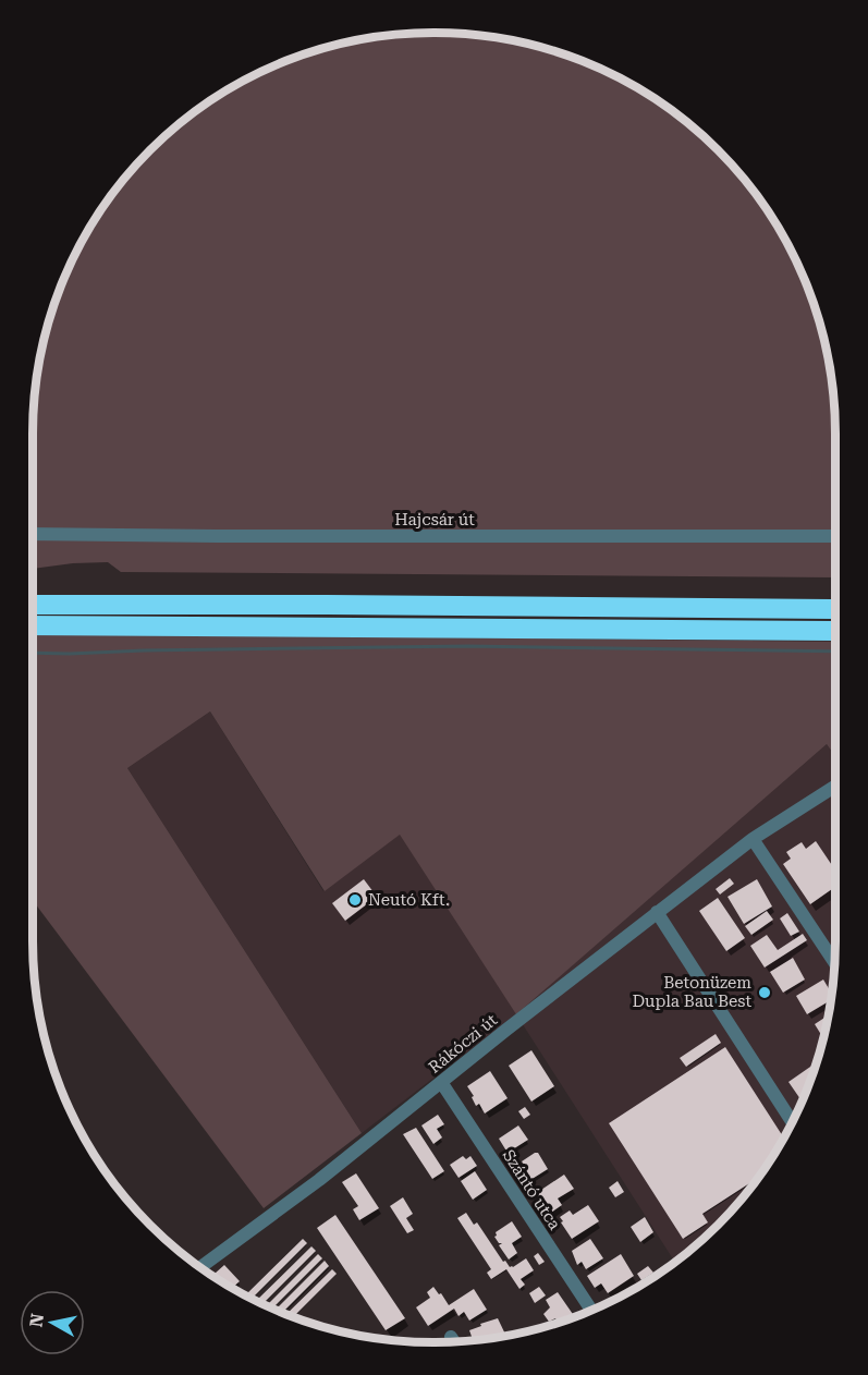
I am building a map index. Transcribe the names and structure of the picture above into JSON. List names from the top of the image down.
{
  "streets": {
    "street": ["Hajcsár út", "Rákóczi út", "Szántó utca"]
  },
  "crossings": [
    ["Rákóczi út", "Szántó utca"]
  ],
  "places": ["Neutó Kft.", "Betonüzem Dupla Bau Best"],
  "north": "left"
}
